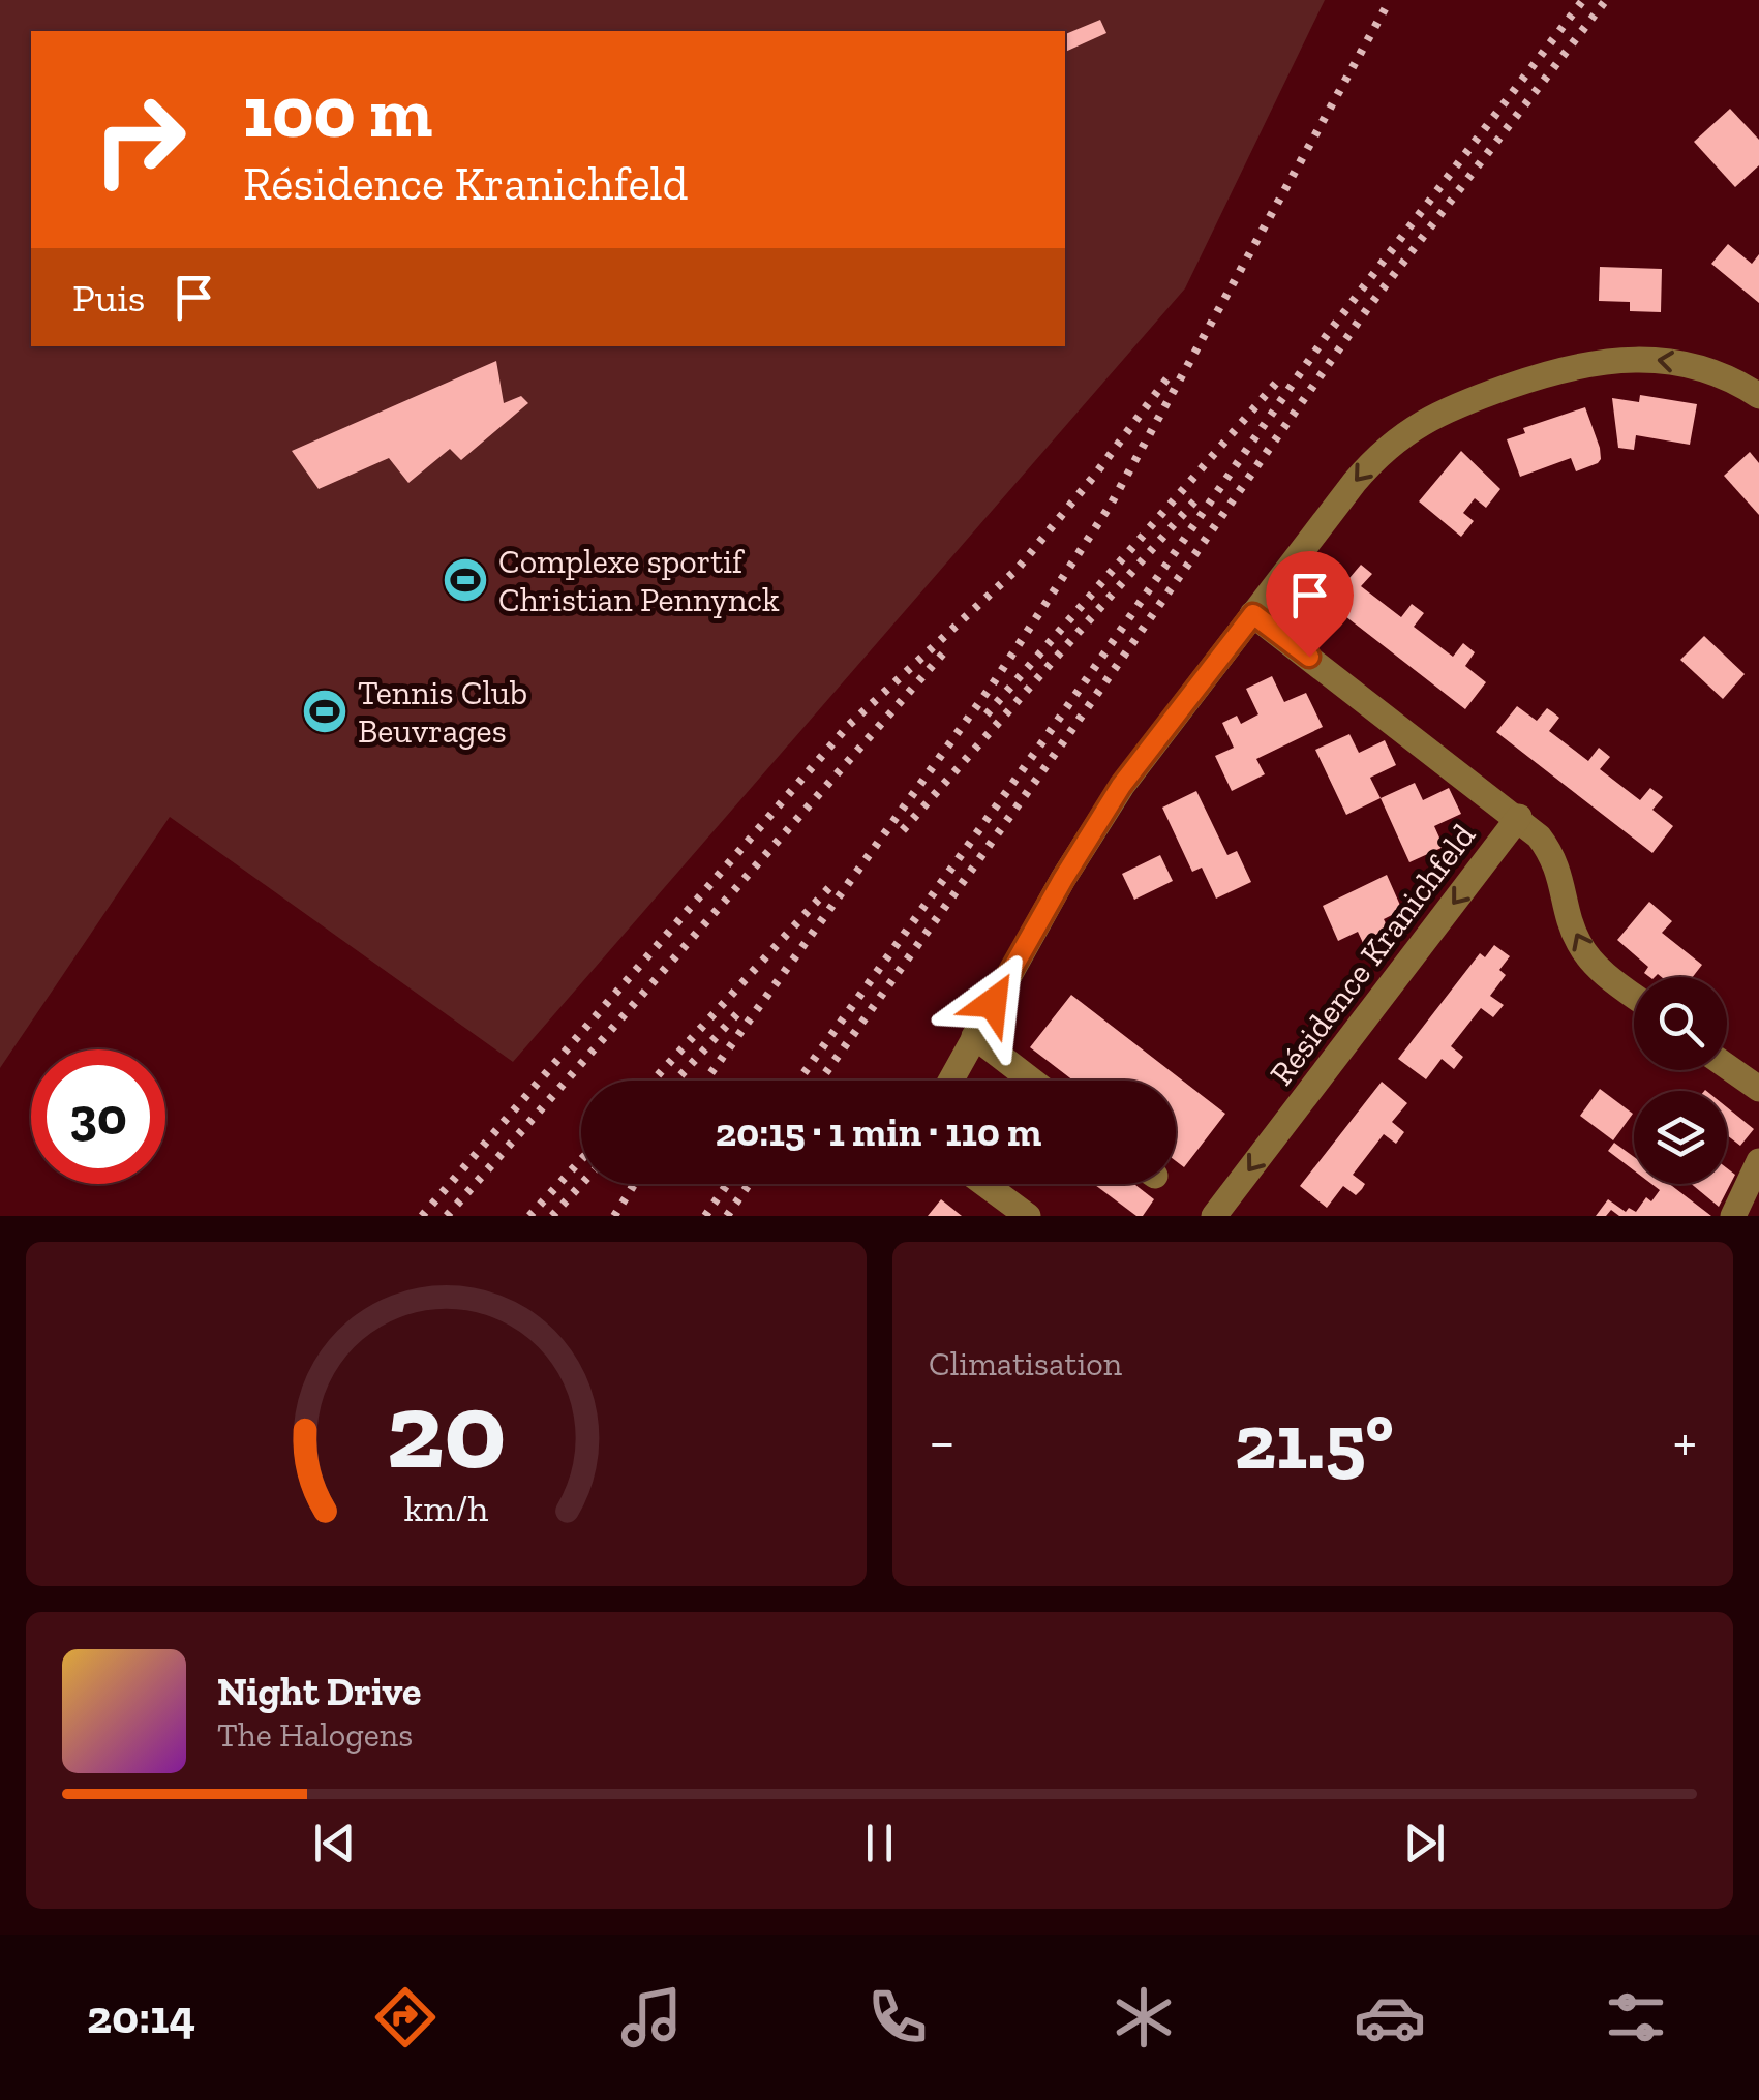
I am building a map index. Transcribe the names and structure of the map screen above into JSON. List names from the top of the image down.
{
  "streets": {
    "street": ["Résidence Kranichfeld"]
  },
  "one_way": ["Résidence Kranichfeld"],
  "places": {
    "sports": ["Complexe sportif Christian Pennynck", "Tennis Club Beuvrages"]
  },
  "page": {
    "turn": ["100 m", "Résidence Kranichfeld"],
    "then": "Puis",
    "limit": "30",
    "trip": "20:15 · 1 min · 110 m",
    "tile": "Climatisation",
    "heat": ["−", "21.5°", "+"],
    "song": ["Night Drive", "The Halogens"],
    "tabs": "20:14",
    "gauge": ["20", "km/h"]
  }
}
